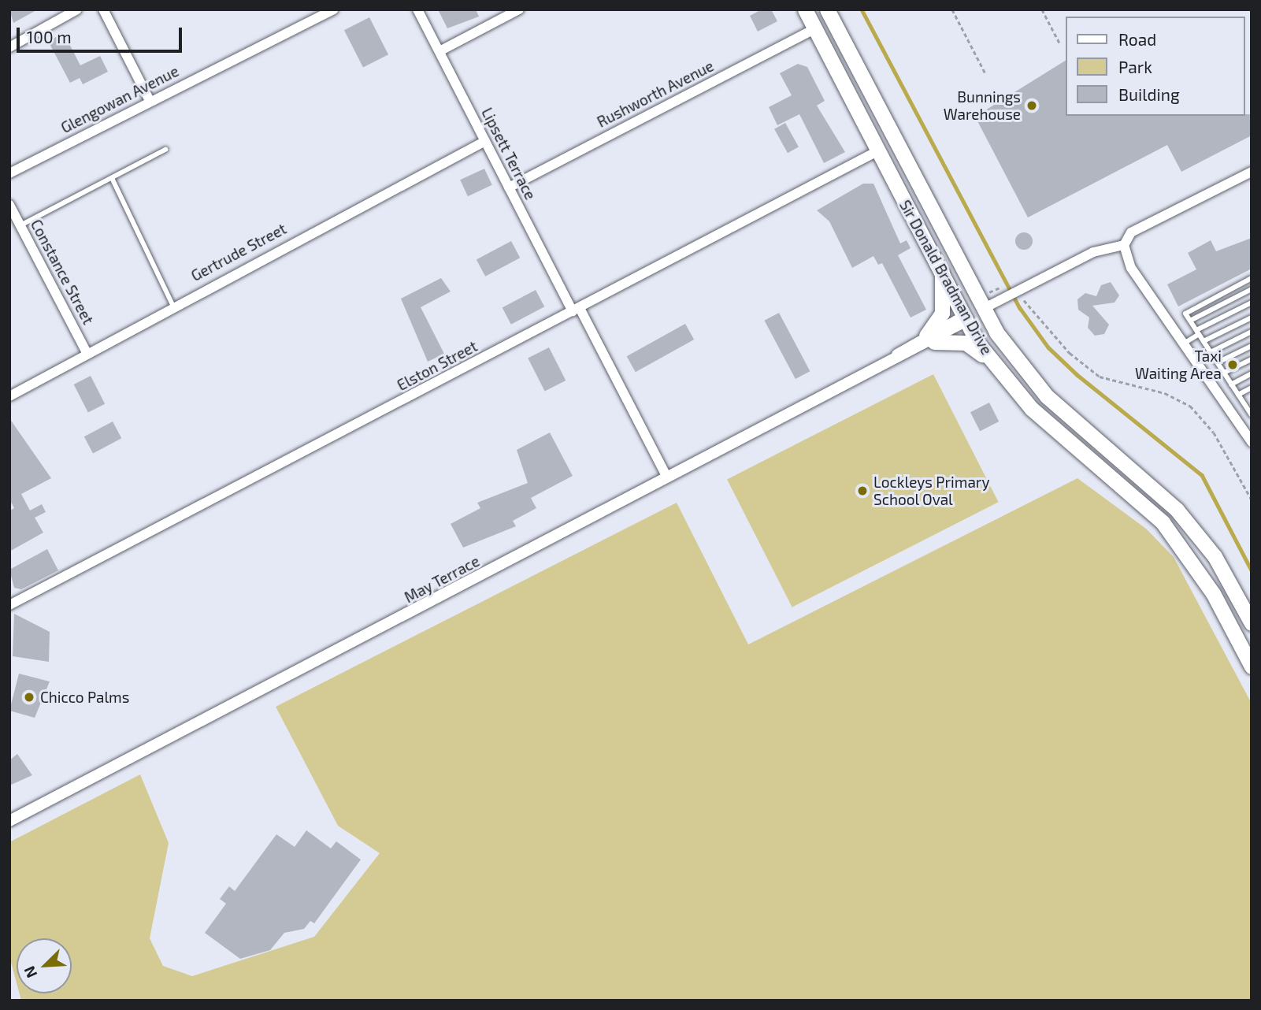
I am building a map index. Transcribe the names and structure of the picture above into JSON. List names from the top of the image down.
{
  "streets": {
    "main road": ["Sir Donald Bradman Drive"],
    "street": [
      "Rushworth Avenue",
      "Glengowan Avenue",
      "Lipsett Terrace",
      "Gertrude Street",
      "Constance Street",
      "Elston Street",
      "May Terrace"
    ]
  },
  "crossings": [
    ["Rushworth Avenue", "Lipsett Terrace"],
    ["Rushworth Avenue", "Sir Donald Bradman Drive"],
    ["Lipsett Terrace", "Gertrude Street"],
    ["Lipsett Terrace", "Elston Street"],
    ["Lipsett Terrace", "May Terrace"],
    ["Gertrude Street", "Constance Street"],
    ["Sir Donald Bradman Drive", "Elston Street"],
    ["Sir Donald Bradman Drive", "May Terrace"]
  ],
  "places": [
    "Bunnings Warehouse",
    "Taxi Waiting Area",
    "Lockleys Primary School Oval",
    "Chicco Palms"
  ],
  "legend": ["Road", "Park", "Building"],
  "scale_bar": "100 m",
  "north": "bottom left"
}
